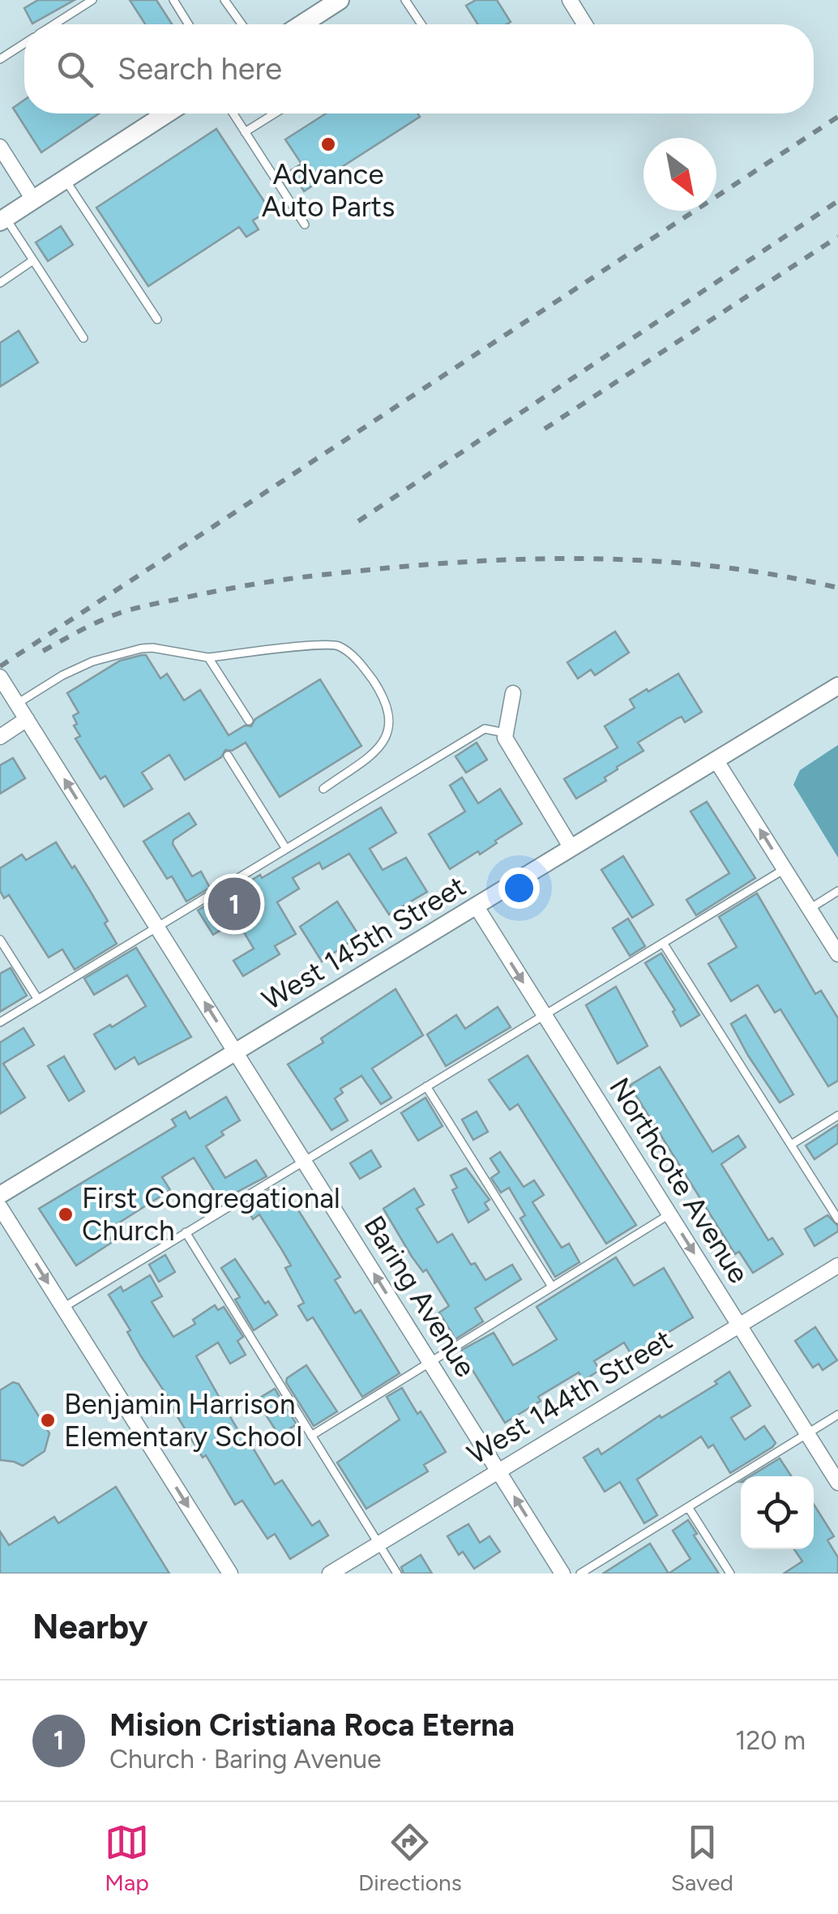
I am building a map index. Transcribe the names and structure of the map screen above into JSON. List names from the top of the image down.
{
  "streets": {
    "street": [
      "West 145th Street",
      "Northcote Avenue",
      "Baring Avenue",
      "West 144th Street"
    ]
  },
  "crossings": [
    ["West 145th Street", "Northcote Avenue"],
    ["West 145th Street", "Baring Avenue"],
    ["Northcote Avenue", "West 144th Street"],
    ["Baring Avenue", "West 144th Street"]
  ],
  "one_way": ["Northcote Avenue", "Baring Avenue"],
  "places": ["Advance Auto Parts", "First Congregational Church", "Benjamin Harrison Elementary School"],
  "north": "bottom right",
  "page": {
    "search": "Search here",
    "pins": "1",
    "heading": "Nearby",
    "list": [
      {
        "mark": "1",
        "name": "Mision Cristiana Roca Eterna",
        "note": "Church · Baring Avenue",
        "value": "120 m"
      }
    ],
    "nav": ["Map", "Directions", "Saved"]
  }
}
